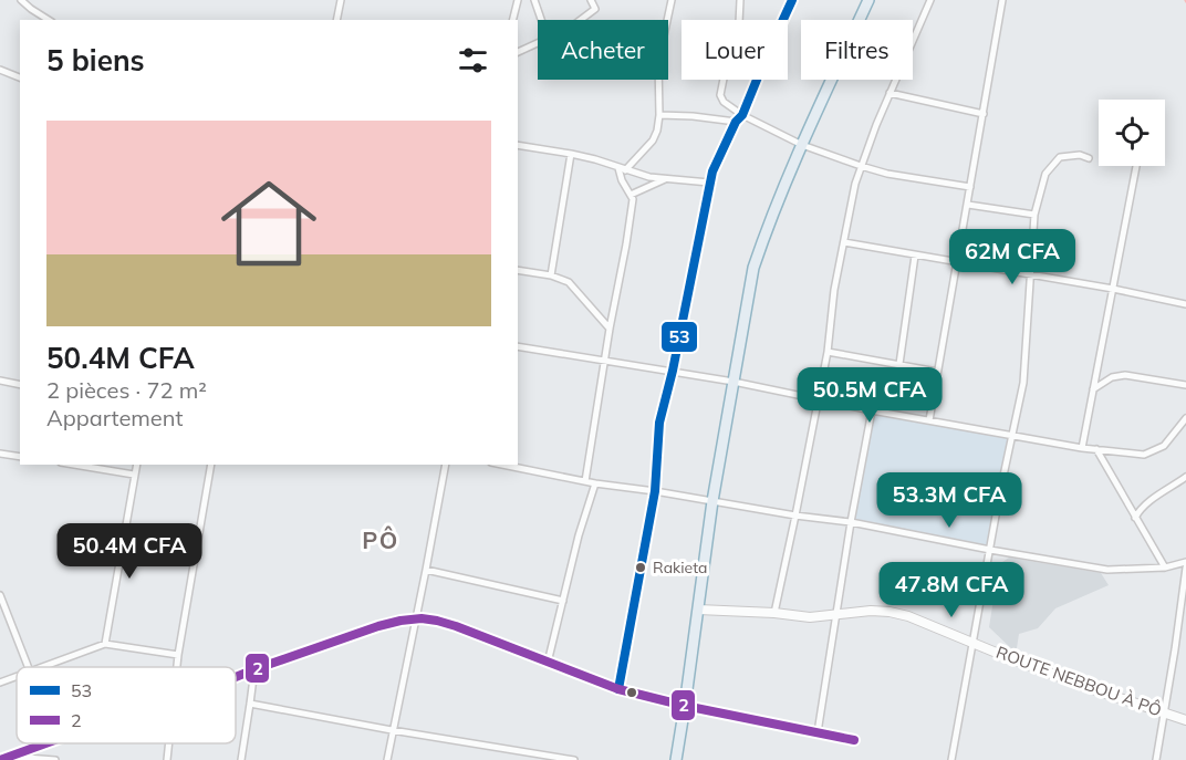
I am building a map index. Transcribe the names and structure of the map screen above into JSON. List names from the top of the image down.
{
  "streets": {
    "main road": ["ROUTE NEBBOU À PÔ"]
  },
  "districts": ["PÔ"],
  "places": ["Rakieta"],
  "lines": ["transit line 53", "transit line 2"],
  "legend": ["53", "2"],
  "page": {
    "chip": ["Acheter", "Louer", "Filtres"],
    "heading": "5 biens",
    "list": [
      {
        "name": "50.4M CFA",
        "note": "2 pièces · 72 m² · Appartement"
      }
    ],
    "price": [
      "62M CFA",
      "50.5M CFA",
      "53.3M CFA",
      "50.4M CFA",
      "47.8M CFA"
    ]
  }
}
